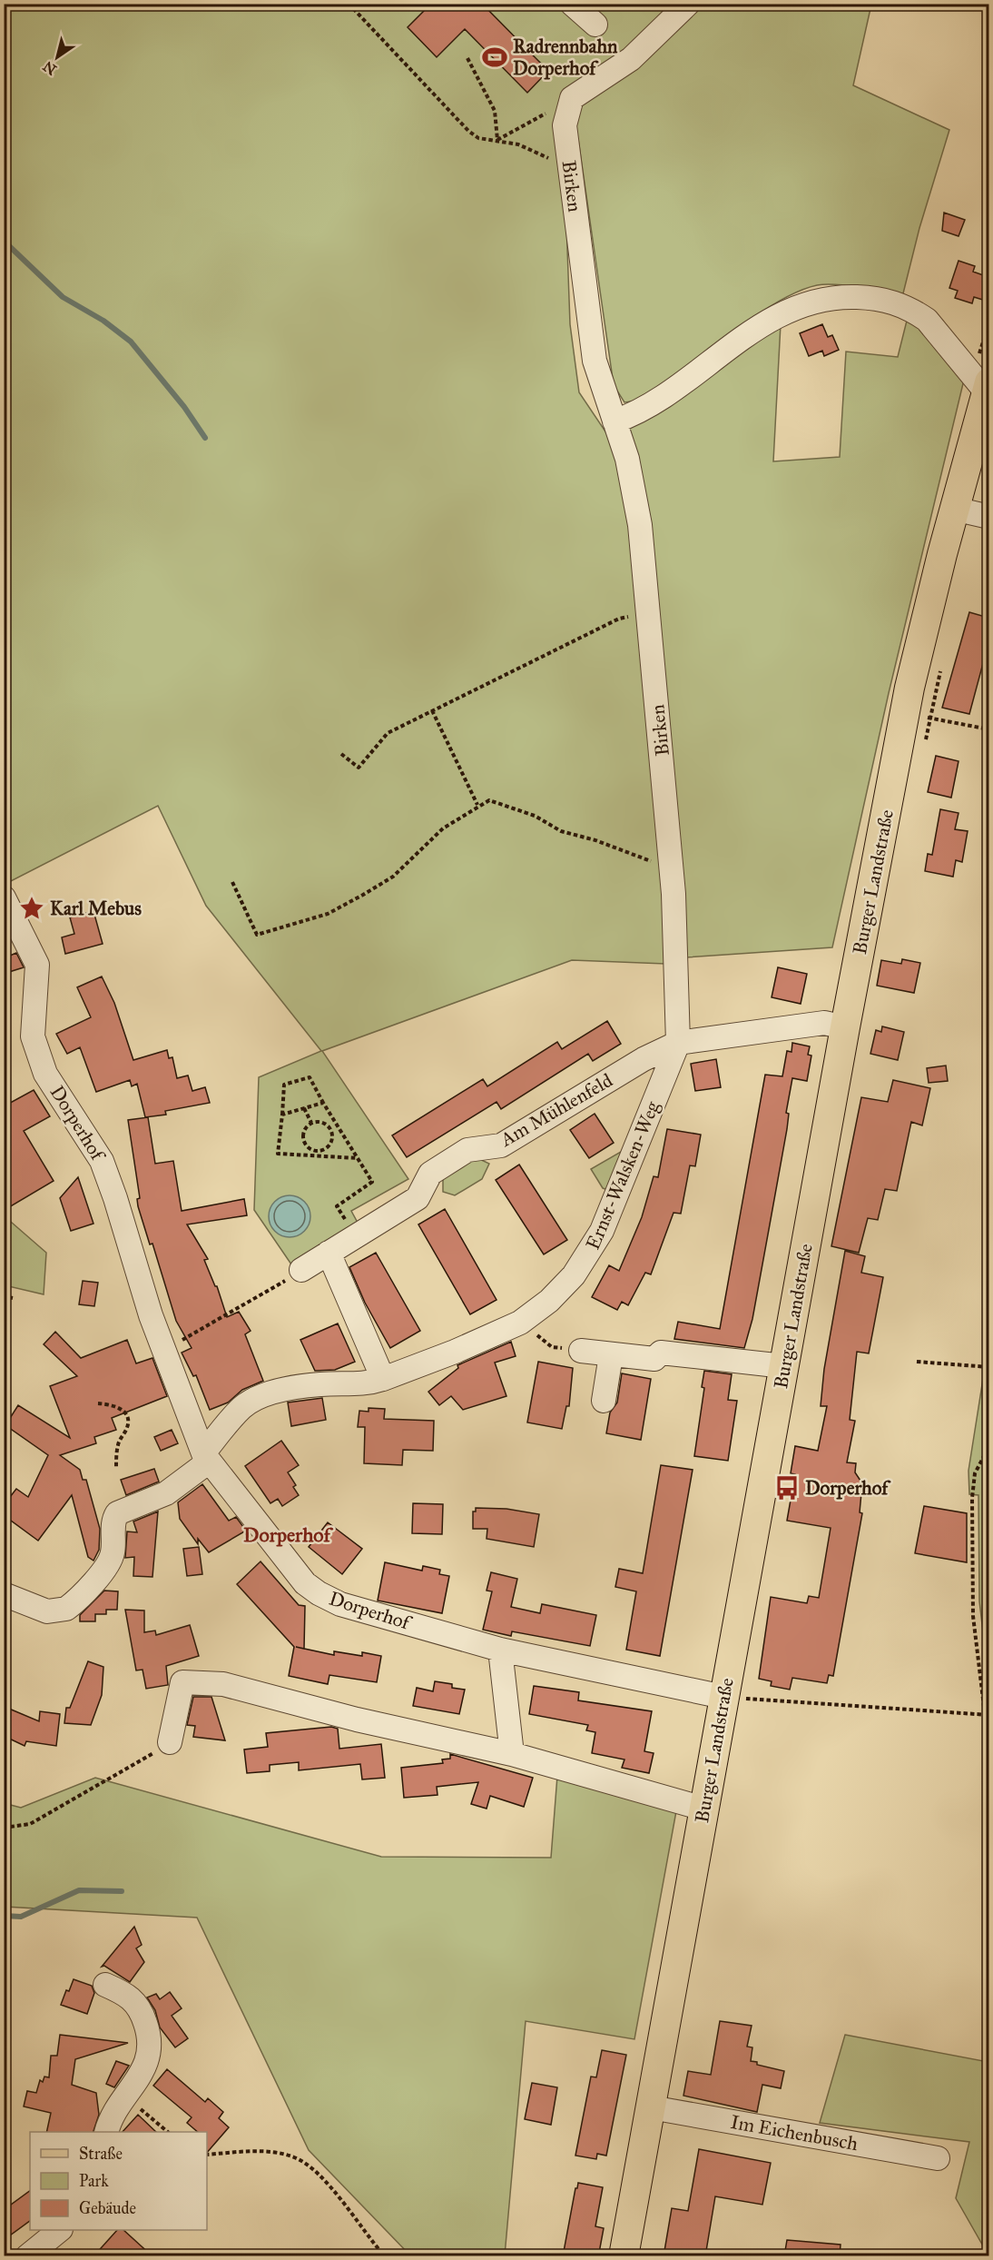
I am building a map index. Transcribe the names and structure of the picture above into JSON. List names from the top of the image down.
{
  "streets": {
    "main road": ["Burger Landstraße"],
    "street": [
      "Birken",
      "Am Mühlenfeld",
      "Dorperhof",
      "Ernst-Walsken-Weg",
      "Im Eichenbusch"
    ]
  },
  "crossings": [
    ["Birken", "Am Mühlenfeld"],
    ["Birken", "Ernst-Walsken-Weg"],
    ["Burger Landstraße", "Am Mühlenfeld"],
    ["Burger Landstraße", "Dorperhof"],
    ["Burger Landstraße", "Im Eichenbusch"],
    ["Am Mühlenfeld", "Ernst-Walsken-Weg"]
  ],
  "districts": ["Dorperhof"],
  "places": {
    "sports": ["Radrennbahn Dorperhof"],
    "place": ["Karl Mebus"],
    "bus stop": ["Dorperhof"]
  },
  "legend": ["Straße", "Park", "Gebäude"],
  "north": "bottom left"
}
